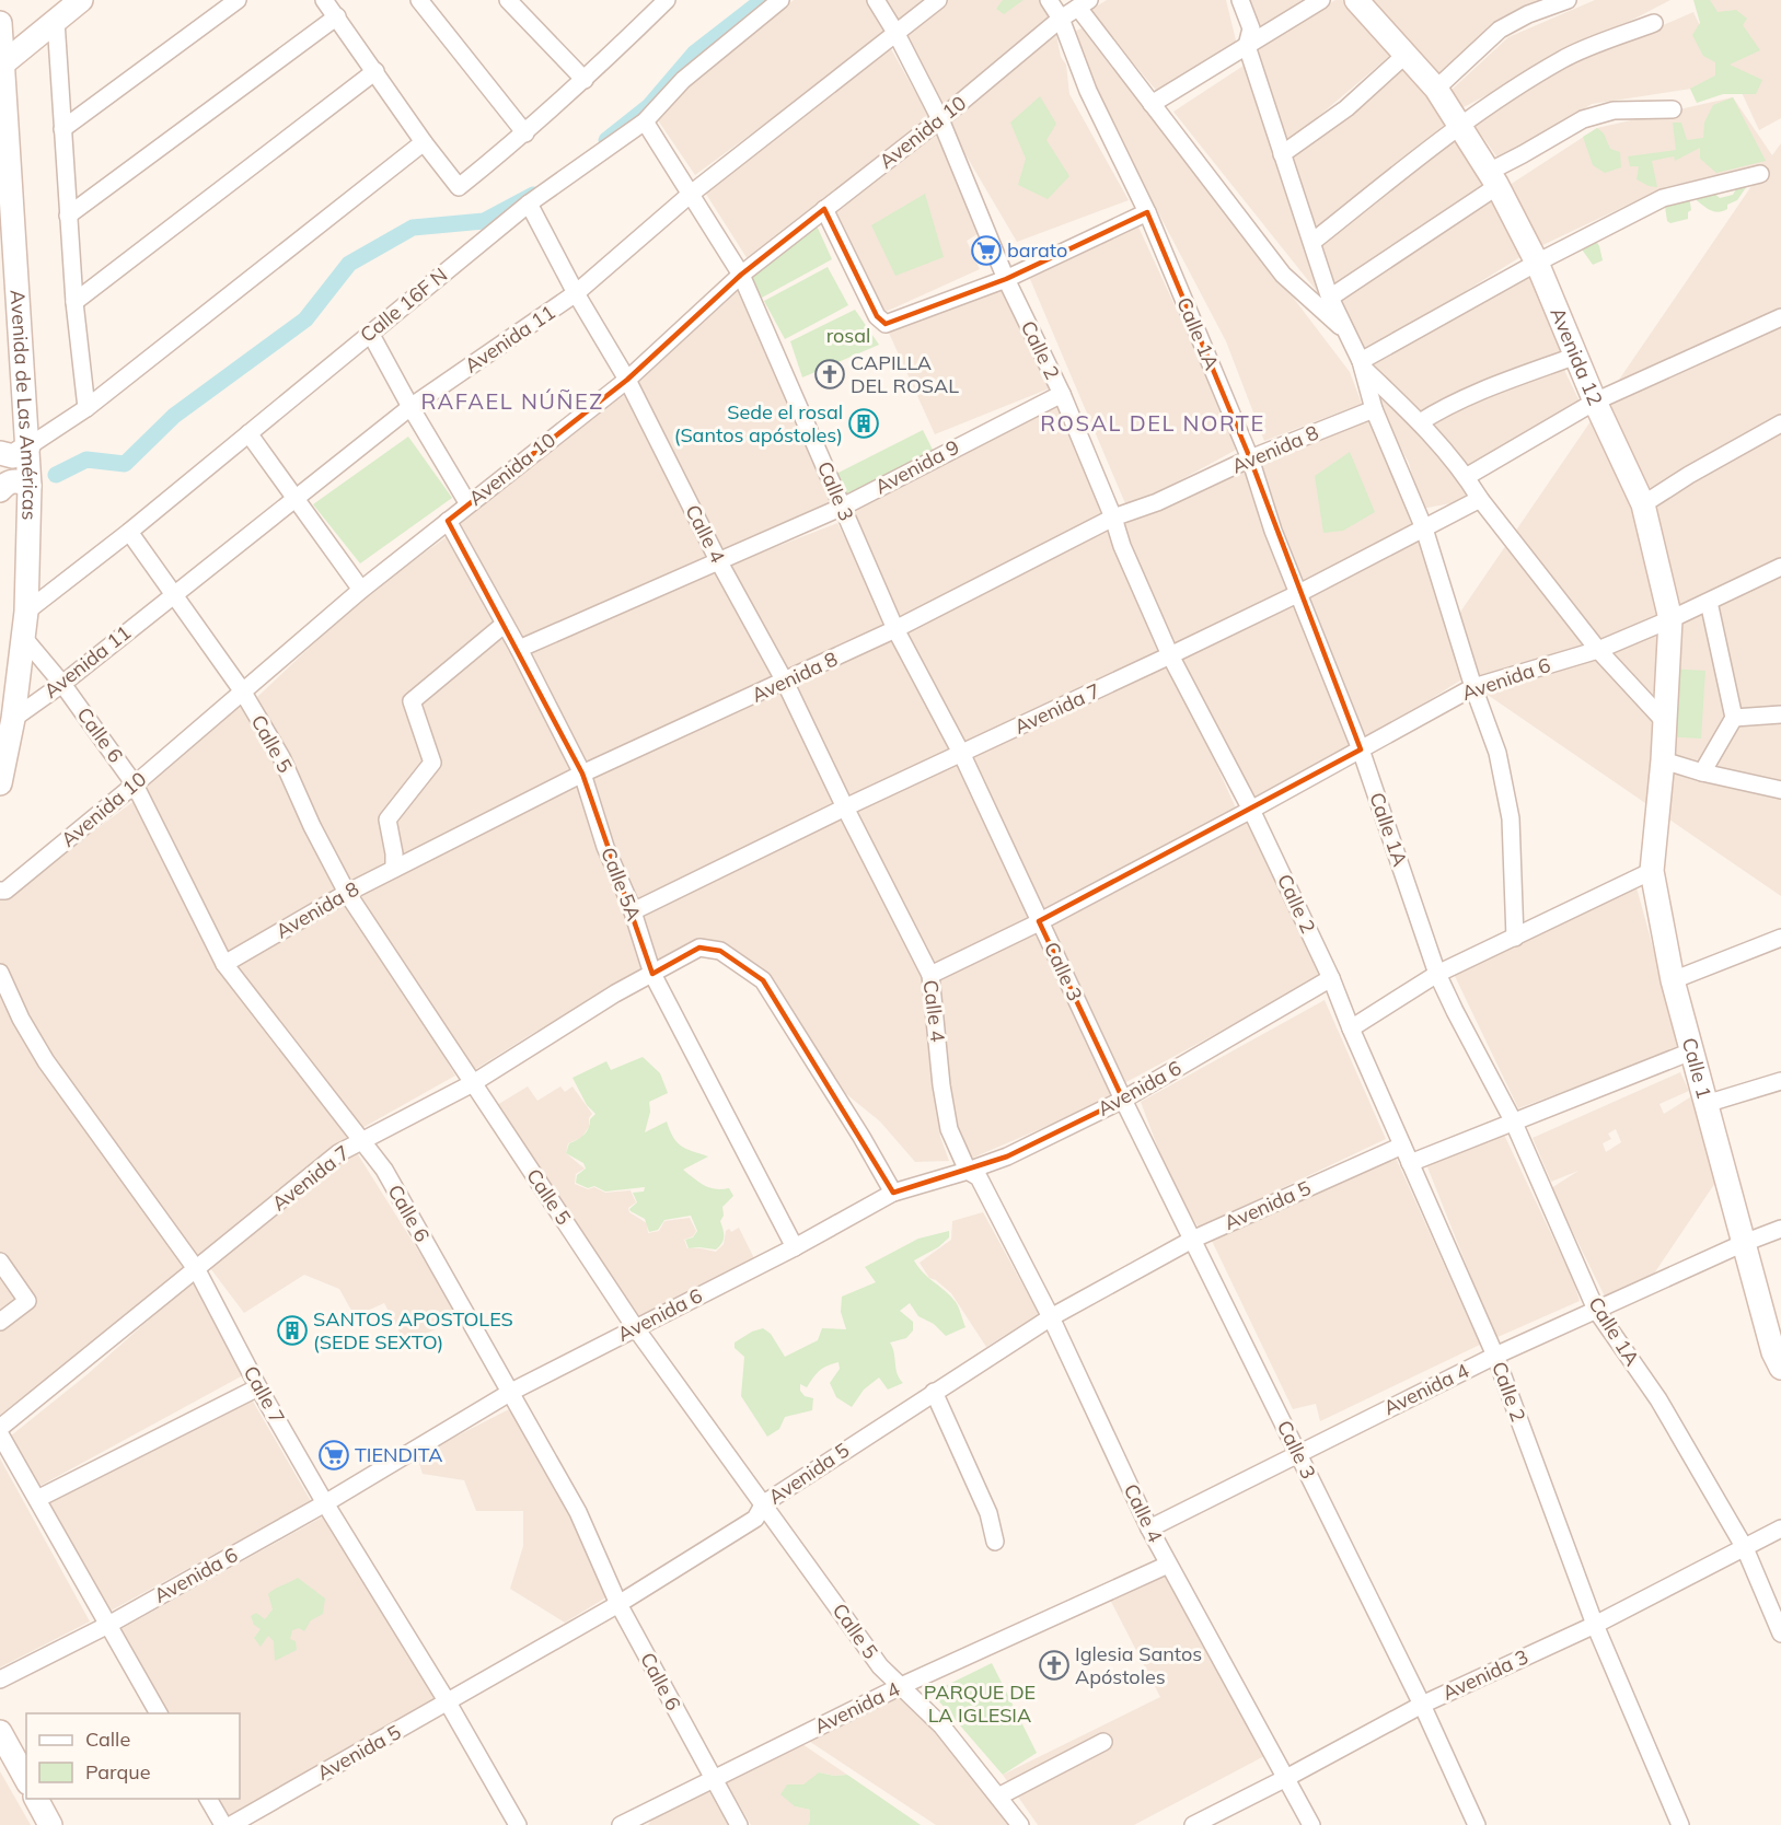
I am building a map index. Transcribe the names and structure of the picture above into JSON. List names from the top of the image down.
{
  "streets": {
    "street": [
      "Avenida 10",
      "Calle 16F N",
      "Calle 1A",
      "Avenida 11",
      "Calle 2",
      "Avenida 12",
      "Avenida de Las Américas",
      "Avenida 8",
      "Avenida 9",
      "Calle 3",
      "Calle 4",
      "Avenida 6",
      "Avenida 7",
      "Calle 6",
      "Calle 5",
      "Calle 5A",
      "Calle 1",
      "Avenida 5",
      "Avenida 4",
      "Calle 7",
      "Avenida 3"
    ]
  },
  "crossings": [
    ["Avenida 10", "Calle 1A"],
    ["Avenida 10", "Calle 2"],
    ["Avenida 10", "Calle 3"],
    ["Avenida 10", "Calle 4"],
    ["Avenida 10", "Calle 6"],
    ["Avenida 10", "Calle 5"],
    ["Avenida 10", "Calle 5A"],
    ["Calle 16F N", "Avenida de Las Américas"],
    ["Calle 16F N", "Calle 3"],
    ["Calle 16F N", "Calle 4"],
    ["Calle 16F N", "Calle 5"],
    ["Calle 1A", "Avenida 8"],
    ["Calle 1A", "Avenida 6"],
    ["Calle 1A", "Avenida 7"],
    ["Calle 1A", "Avenida 4"],
    ["Calle 1A", "Avenida 3"],
    ["Avenida 11", "Calle 2"],
    ["Avenida 11", "Avenida de Las Américas"],
    ["Avenida 11", "Calle 3"],
    ["Avenida 11", "Calle 4"],
    ["Avenida 11", "Calle 6"],
    ["Avenida 11", "Calle 5"],
    ["Calle 2", "Avenida 8"],
    ["Calle 2", "Avenida 9"],
    ["Calle 2", "Avenida 6"],
    ["Calle 2", "Avenida 7"],
    ["Calle 2", "Avenida 5"],
    ["Calle 2", "Avenida 4"],
    ["Calle 2", "Avenida 3"],
    ["Avenida 12", "Avenida 6"],
    ["Avenida 12", "Calle 1"],
    ["Avenida de Las Américas", "Calle 6"],
    ["Avenida 8", "Calle 3"],
    ["Avenida 8", "Calle 4"],
    ["Avenida 8", "Calle 6"],
    ["Avenida 8", "Calle 5"],
    ["Avenida 8", "Calle 5A"],
    ["Avenida 9", "Calle 3"],
    ["Avenida 9", "Calle 4"],
    ["Avenida 9", "Calle 5A"],
    ["Calle 3", "Avenida 6"],
    ["Calle 3", "Avenida 7"],
    ["Calle 3", "Avenida 5"],
    ["Calle 3", "Avenida 4"],
    ["Calle 3", "Avenida 3"],
    ["Calle 4", "Avenida 6"],
    ["Calle 4", "Avenida 7"],
    ["Calle 4", "Avenida 5"],
    ["Calle 4", "Avenida 4"],
    ["Calle 4", "Avenida 3"],
    ["Avenida 6", "Avenida 7"],
    ["Avenida 6", "Calle 6"],
    ["Avenida 6", "Calle 5"],
    ["Avenida 6", "Calle 5A"],
    ["Avenida 6", "Calle 7"],
    ["Avenida 7", "Calle 6"],
    ["Avenida 7", "Calle 5"],
    ["Avenida 7", "Calle 5A"],
    ["Avenida 7", "Calle 7"],
    ["Calle 6", "Avenida 5"],
    ["Calle 6", "Avenida 4"],
    ["Calle 5", "Avenida 5"],
    ["Calle 5", "Avenida 4"],
    ["Calle 1", "Avenida 4"],
    ["Avenida 5", "Calle 7"]
  ],
  "districts": ["RAFAEL NÚÑEZ", "ROSAL DEL NORTE"],
  "parks": ["rosal", "PARQUE DE LA IGLESIA"],
  "places": {
    "supermarket": ["barato", "TIENDITA"],
    "church": ["CAPILLA DEL ROSAL", "Iglesia Santos Apóstoles"],
    "building": ["Sede el rosal (Santos apóstoles)", "SANTOS APOSTOLES (SEDE SEXTO)"]
  },
  "legend": ["Calle", "Parque"]
}
